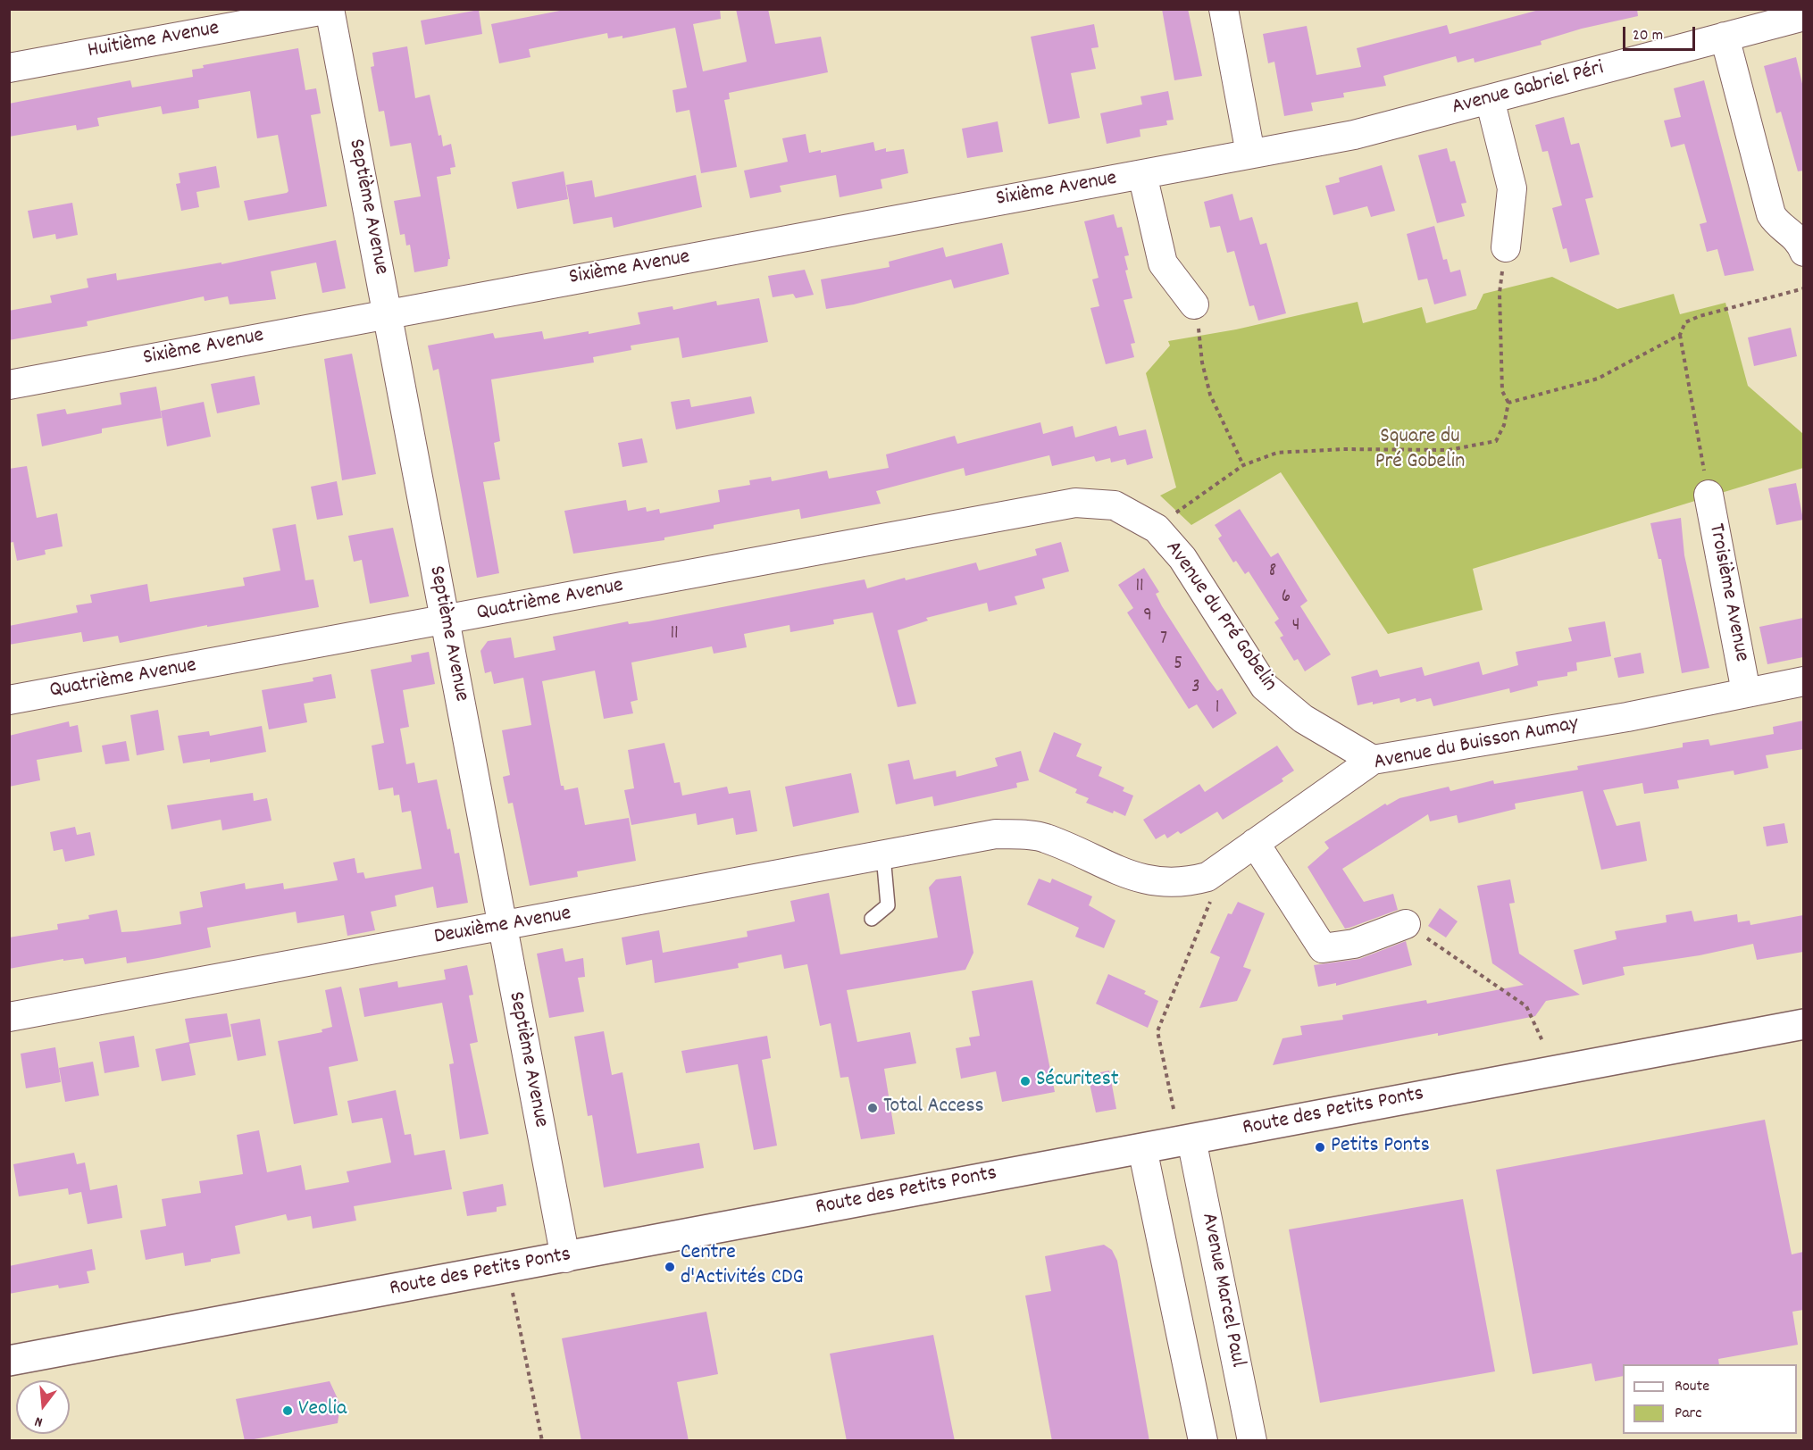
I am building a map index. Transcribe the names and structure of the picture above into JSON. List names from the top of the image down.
{
  "streets": {
    "main road": ["Route des Petits Ponts"],
    "street": [
      "Huitième Avenue",
      "Avenue Gabriel Péri",
      "Sixième Avenue",
      "Septième Avenue",
      "Troisième Avenue",
      "Quatrième Avenue",
      "Avenue du Pré Gobelin",
      "Avenue du Buisson Aumay",
      "Deuxième Avenue",
      "Avenue Marcel Paul"
    ]
  },
  "crossings": [
    ["Huitième Avenue", "Septième Avenue"],
    ["Avenue Gabriel Péri", "Sixième Avenue"],
    ["Sixième Avenue", "Septième Avenue"],
    ["Septième Avenue", "Quatrième Avenue"],
    ["Septième Avenue", "Deuxième Avenue"],
    ["Septième Avenue", "Route des Petits Ponts"],
    ["Troisième Avenue", "Avenue du Buisson Aumay"],
    ["Quatrième Avenue", "Avenue du Pré Gobelin"],
    ["Avenue du Pré Gobelin", "Avenue du Buisson Aumay"],
    ["Avenue du Buisson Aumay", "Deuxième Avenue"],
    ["Route des Petits Ponts", "Avenue Marcel Paul"]
  ],
  "parks": ["Square du Pré Gobelin"],
  "places": [
    "Sécuritest",
    "Total Access",
    "Petits Ponts",
    "Centre d'Activités CDG",
    "Veolia"
  ],
  "house_numbers": [
    "8",
    "11",
    "6",
    "9",
    "4",
    "11",
    "7",
    "5",
    "3",
    "1"
  ],
  "legend": ["Route", "Parc"],
  "scale_bar": "20 m",
  "north": "bottom"
}
